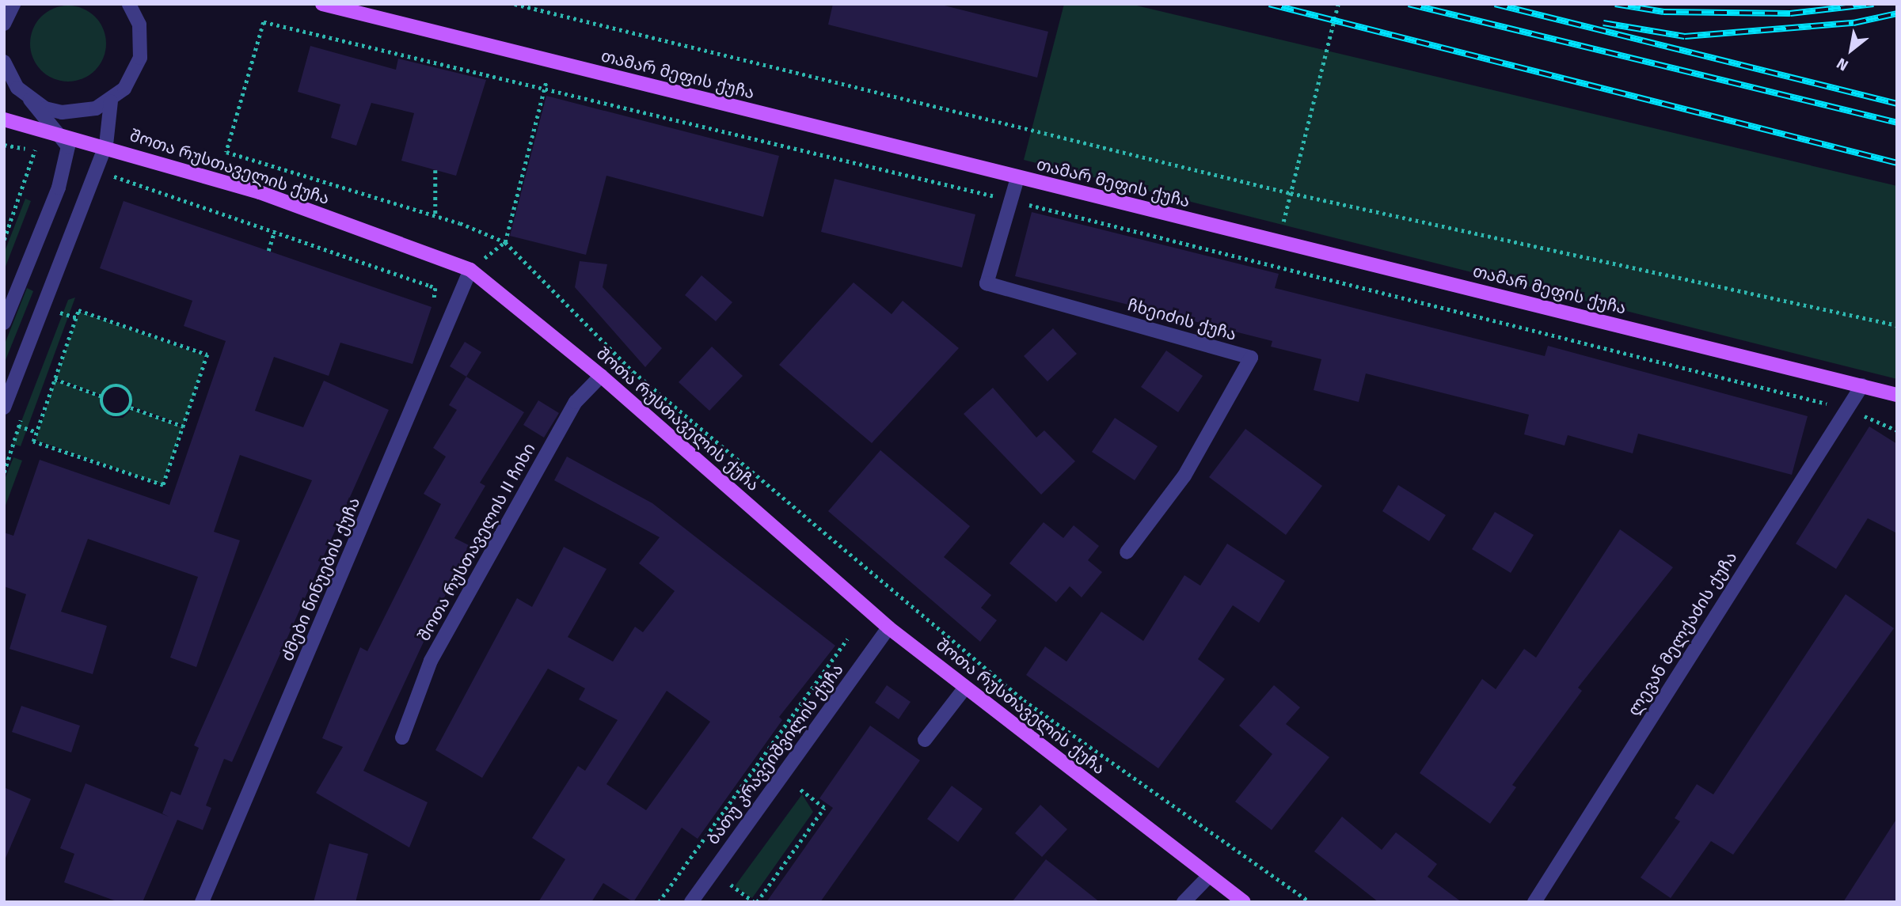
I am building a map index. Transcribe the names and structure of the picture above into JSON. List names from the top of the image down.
{
  "streets": {
    "main road": ["თამარ მეფის ქუჩა", "შოთა რუსთაველის ქუჩა"],
    "street": [
      "ჩხეიძის ქუჩა",
      "შოთა რუსთაველის II ჩიხი",
      "ძმები ნინუების ქუჩა",
      "ლევან მელქაძის ქუჩა",
      "ბათუ კრავეიშვილის ქუჩა"
    ]
  },
  "crossings": [
    ["თამარ მეფის ქუჩა", "ჩხეიძის ქუჩა"],
    ["თამარ მეფის ქუჩა", "ლევან მელქაძის ქუჩა"],
    ["შოთა რუსთაველის ქუჩა", "შოთა რუსთაველის II ჩიხი"],
    ["შოთა რუსთაველის ქუჩა", "ძმები ნინუების ქუჩა"],
    ["შოთა რუსთაველის ქუჩა", "ბათუ კრავეიშვილის ქუჩა"]
  ],
  "north": "bottom left"
}
